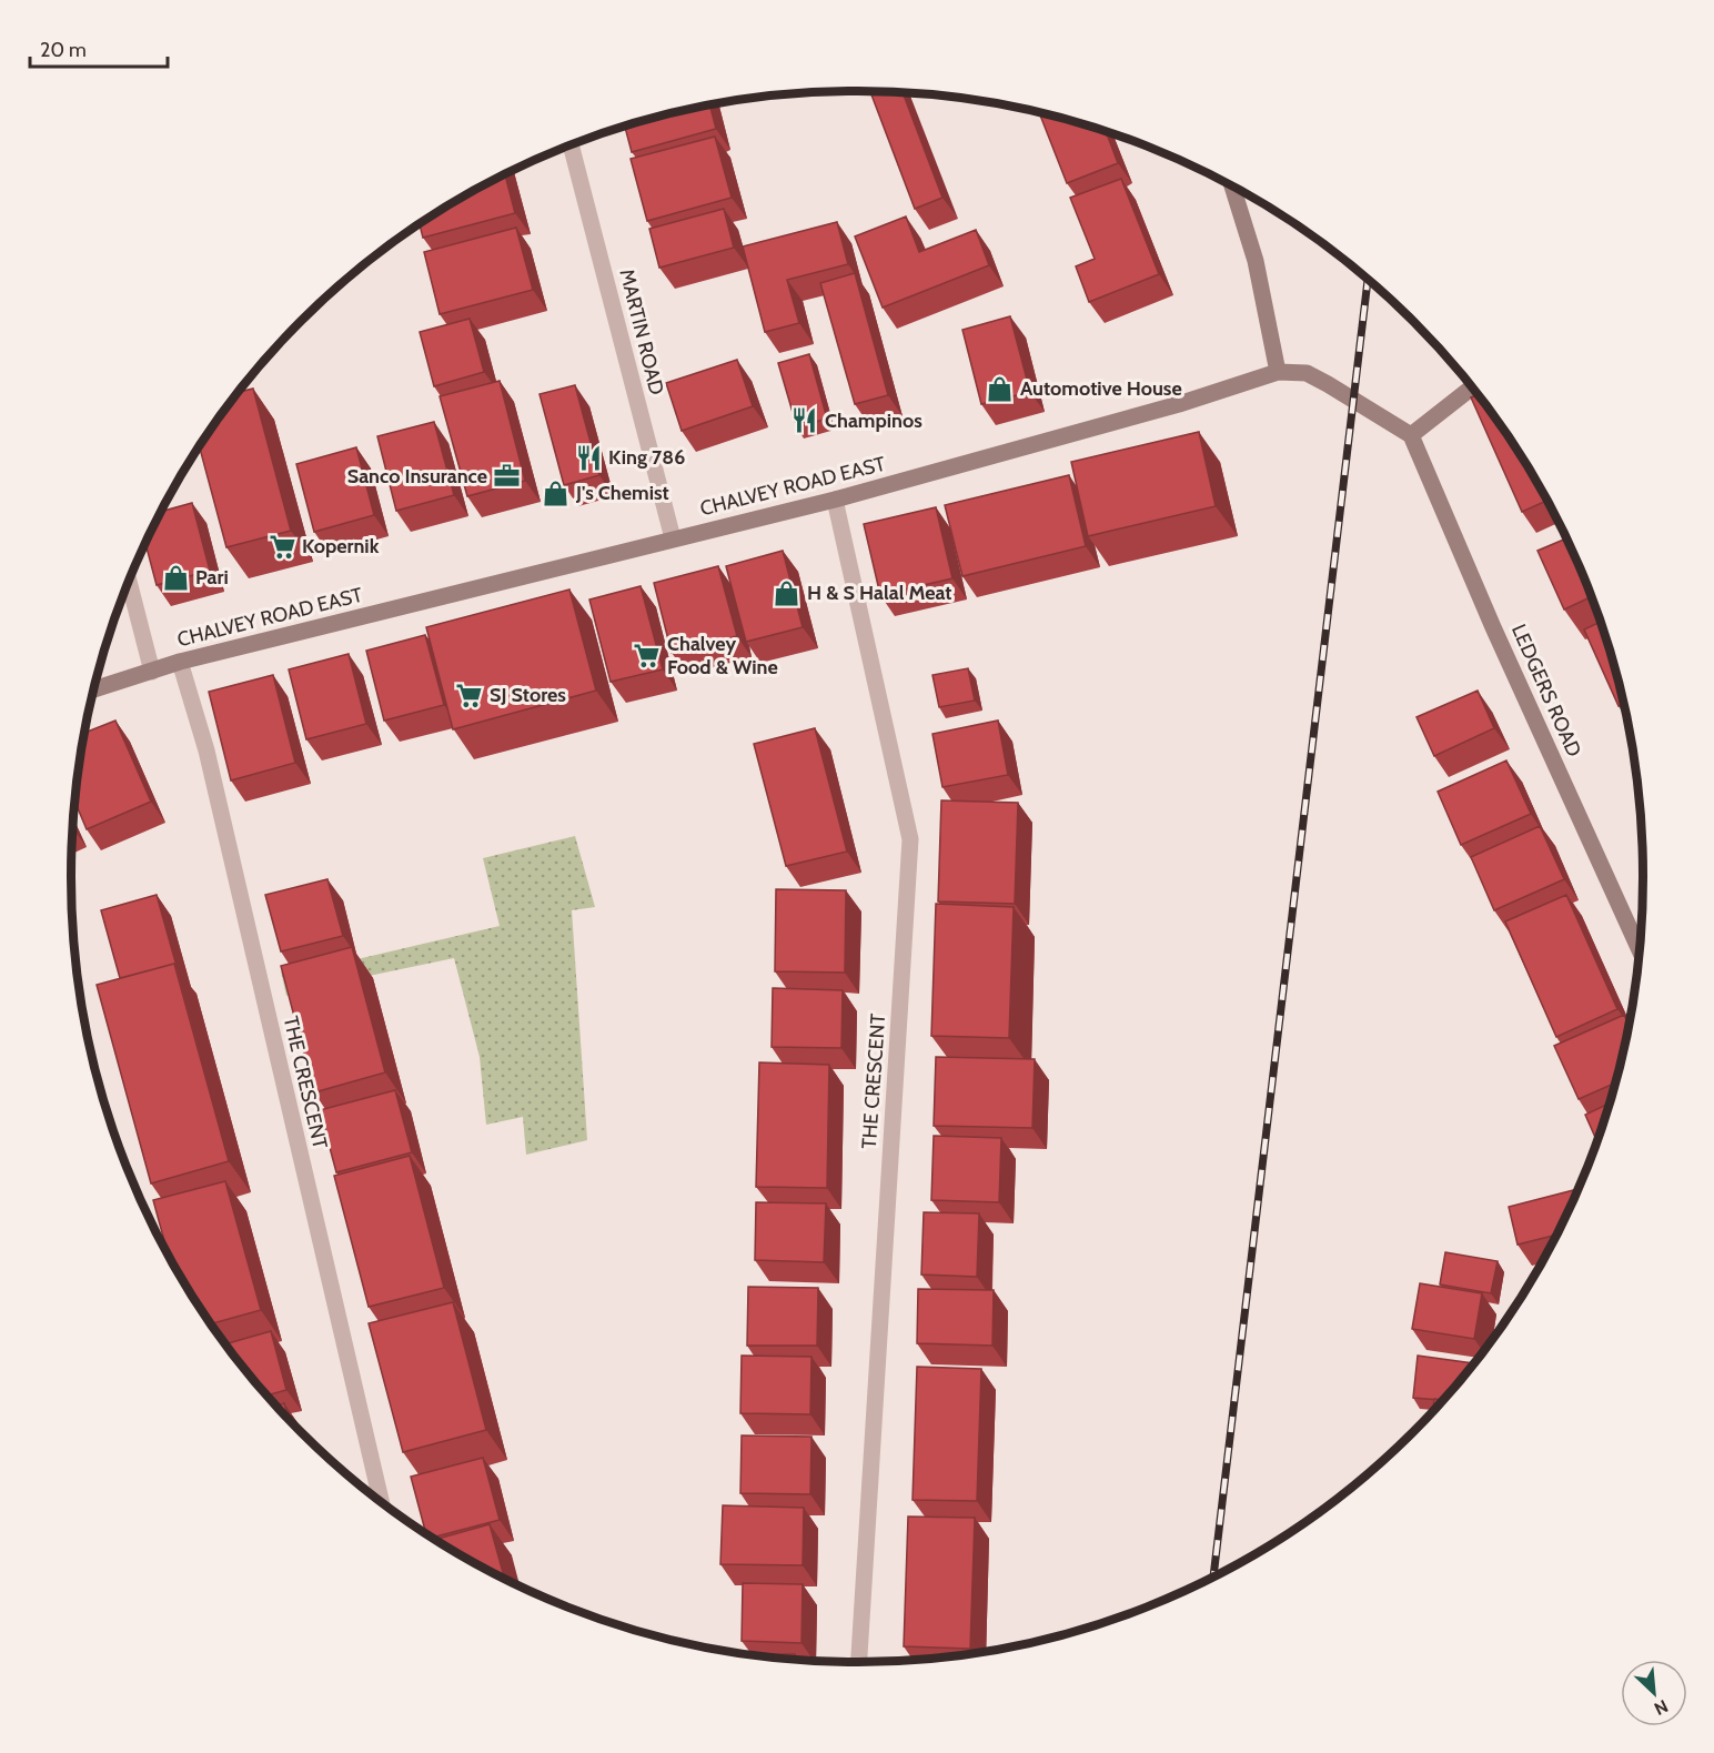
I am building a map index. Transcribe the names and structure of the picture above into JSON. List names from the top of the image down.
{
  "streets": {
    "street": [
      "MARTIN ROAD",
      "CHALVEY ROAD EAST",
      "LEDGERS ROAD",
      "THE CRESCENT"
    ]
  },
  "crossings": [
    ["MARTIN ROAD", "CHALVEY ROAD EAST"],
    ["CHALVEY ROAD EAST", "THE CRESCENT"]
  ],
  "places": {
    "shop": [
      "Automotive House",
      "J's Chemist",
      "Pari",
      "H & S Halal Meat"
    ],
    "restaurant": ["Champinos", "King 786"],
    "office": ["Sanco Insurance"],
    "supermarket": ["Kopernik", "Chalvey Food & Wine", "SJ Stores"]
  },
  "scale_bar": "20 m",
  "north": "bottom right"
}
